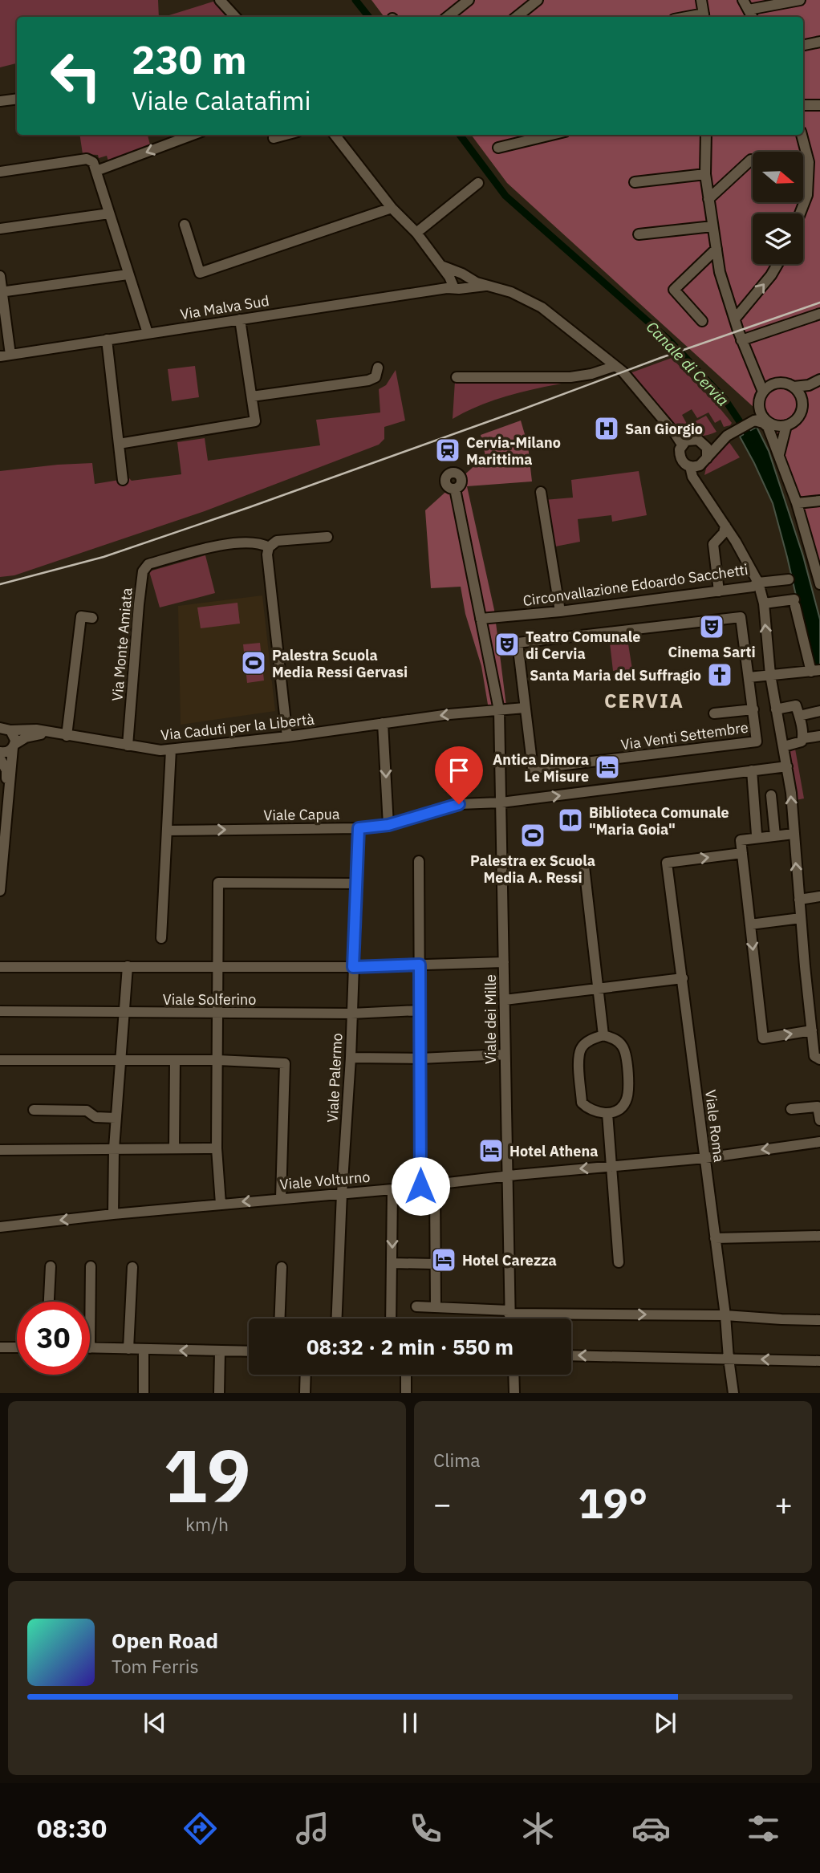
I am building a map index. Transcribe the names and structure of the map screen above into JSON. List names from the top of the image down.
{
  "streets": {
    "street": [
      "Via Malva Sud",
      "Circonvallazione Edoardo Sacchetti",
      "Via Monte Amiata",
      "Via Caduti per la Libertà",
      "Via Venti Settembre",
      "Viale Capua",
      "Viale Solferino",
      "Viale dei Mille",
      "Viale Palermo",
      "Viale Roma",
      "Viale Volturno"
    ]
  },
  "crossings": [
    ["Circonvallazione Edoardo Sacchetti", "Viale dei Mille"],
    ["Via Monte Amiata", "Via Caduti per la Libertà"],
    ["Via Caduti per la Libertà", "Via Venti Settembre"],
    ["Via Caduti per la Libertà", "Viale dei Mille"],
    ["Viale Capua", "Viale dei Mille"],
    ["Viale Capua", "Viale Palermo"],
    ["Viale Solferino", "Viale Palermo"],
    ["Viale dei Mille", "Viale Volturno"],
    ["Viale Palermo", "Viale Volturno"],
    ["Viale Roma", "Viale Volturno"]
  ],
  "one_way": ["Viale Capua"],
  "districts": ["CERVIA"],
  "water": ["Canale di Cervia"],
  "places": {
    "hospital": ["San Giorgio"],
    "station": ["Cervia-Milano Marittima"],
    "theatre": ["Cinema Sarti", "Teatro Comunale di Cervia"],
    "sports": ["Palestra Scuola Media Ressi Gervasi", "Palestra ex Scuola Media A. Ressi"],
    "church": ["Santa Maria del Suffragio"],
    "hotel": ["Antica Dimora Le Misure", "Hotel Athena", "Hotel Carezza"],
    "library": ["Biblioteca Comunale \"Maria Goia\""]
  },
  "north": "right",
  "page": {
    "turn": ["230 m", "Viale Calatafimi"],
    "limit": "30",
    "trip": "08:32 · 2 min · 550 m",
    "tile": [
      ["19", "km/h"],
      "Clima"
    ],
    "heat": ["−", "19°", "+"],
    "song": ["Open Road", "Tom Ferris"],
    "tabs": "08:30"
  }
}
